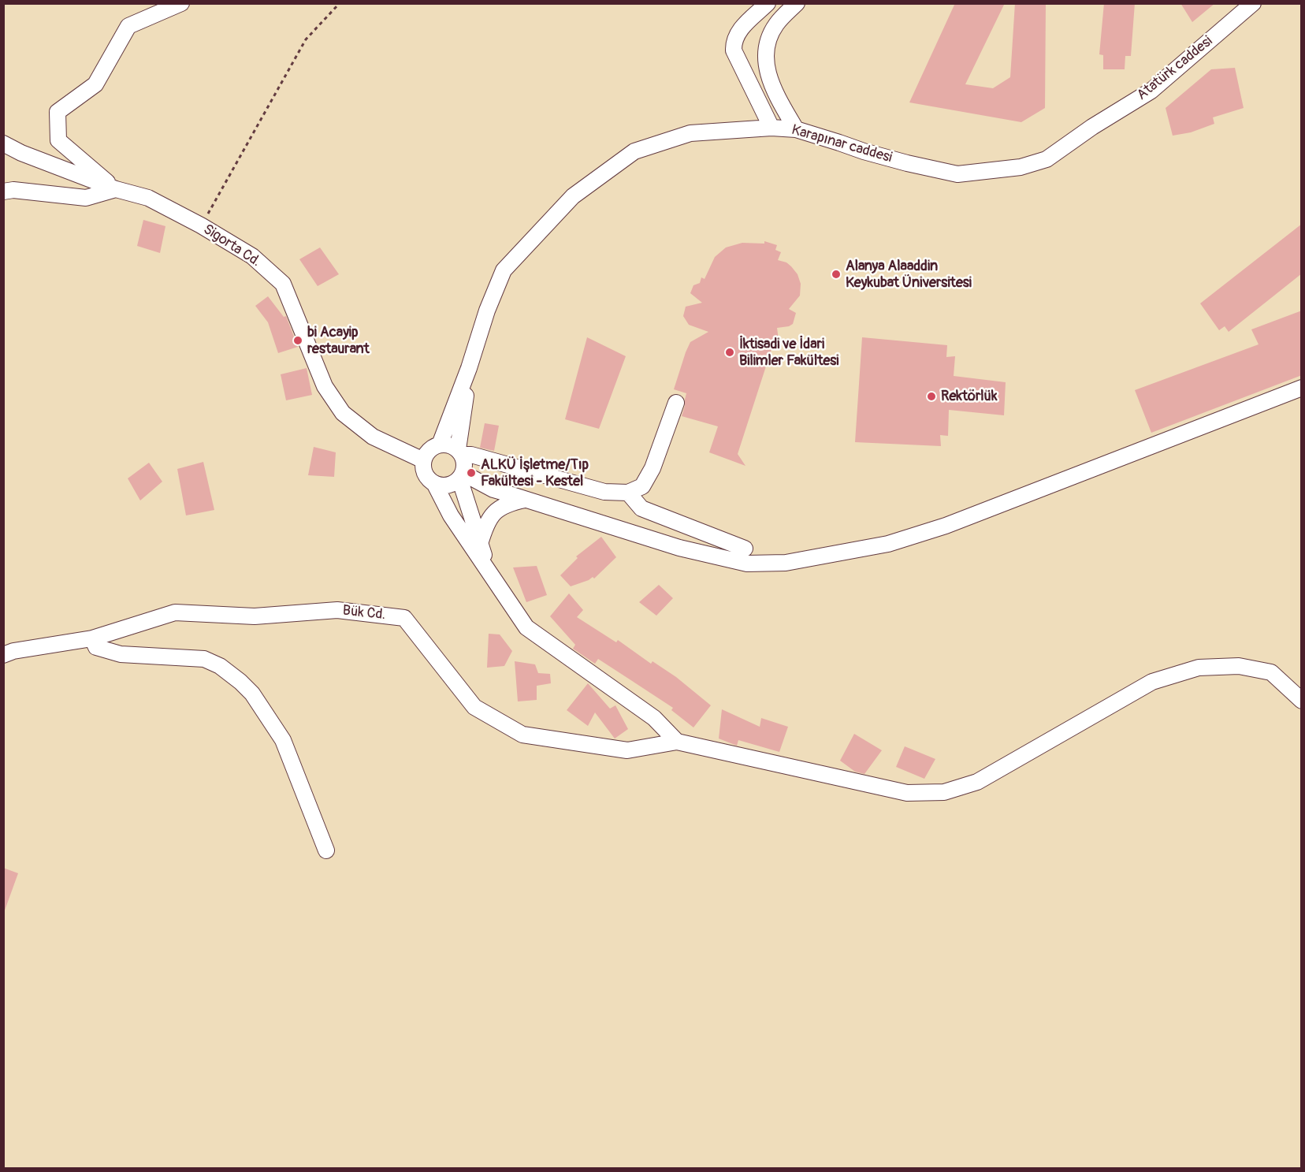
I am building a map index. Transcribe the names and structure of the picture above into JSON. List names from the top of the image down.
{
  "streets": {
    "street": [
      "Atatürk caddesi",
      "Karapınar caddesi",
      "Sigorta Cd.",
      "Bük Cd."
    ]
  },
  "crossings": [
    ["Atatürk caddesi", "Karapınar caddesi"],
    ["Karapınar caddesi", "Sigorta Cd."]
  ],
  "places": [
    "Alanya Alaaddin Keykubat Üniversitesi",
    "bi Acayip restaurant",
    "İktisadi ve İdari Bilimler Fakültesi",
    "Rektörlük",
    "ALKÜ İşletme/Tıp Fakültesi - Kestel"
  ]
}
